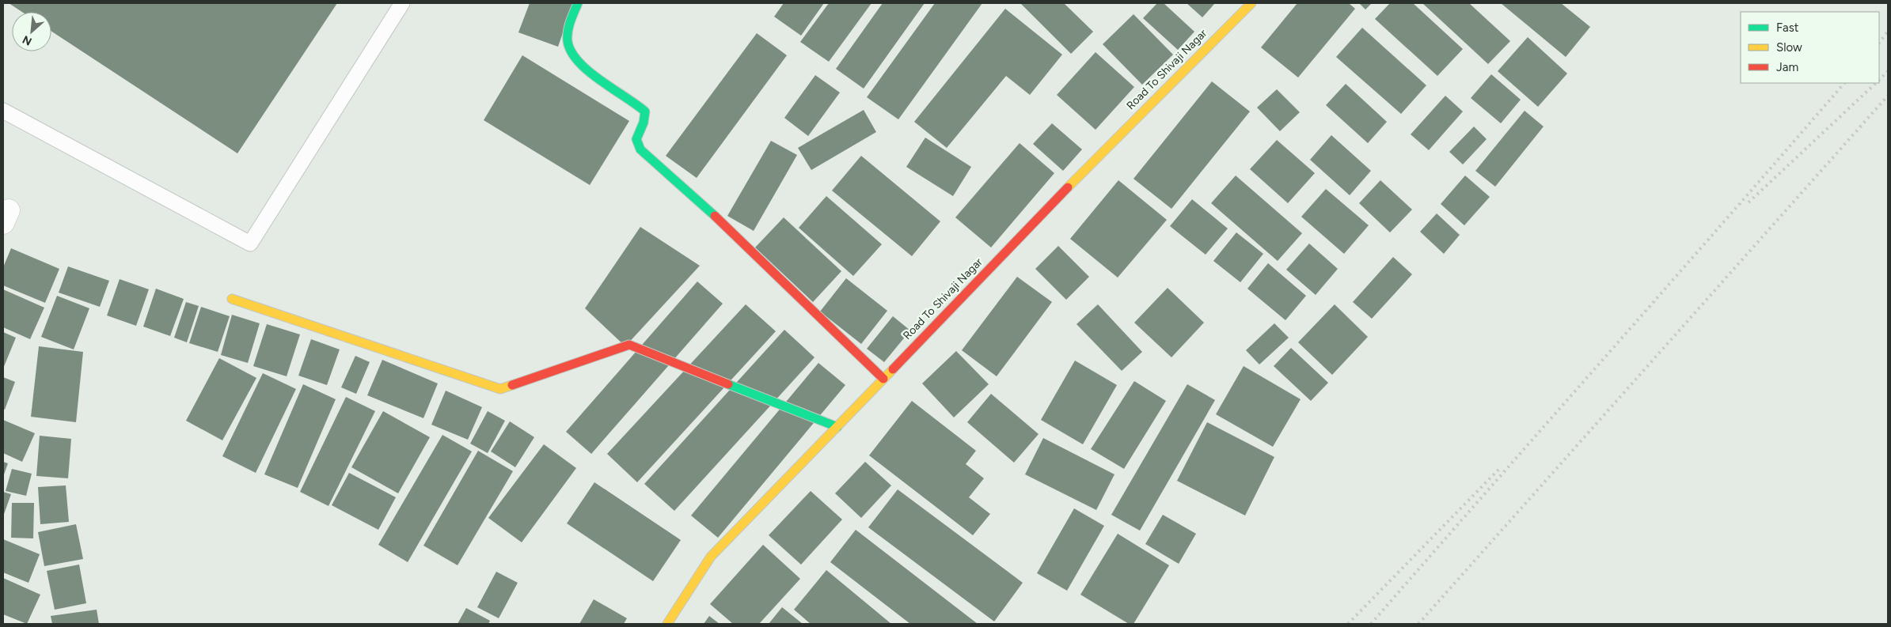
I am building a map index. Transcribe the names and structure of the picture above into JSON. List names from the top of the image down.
{
  "streets": {
    "street": ["Road To Shivaji Nagar"]
  },
  "legend": ["Fast", "Slow", "Jam"],
  "north": "bottom left"
}
